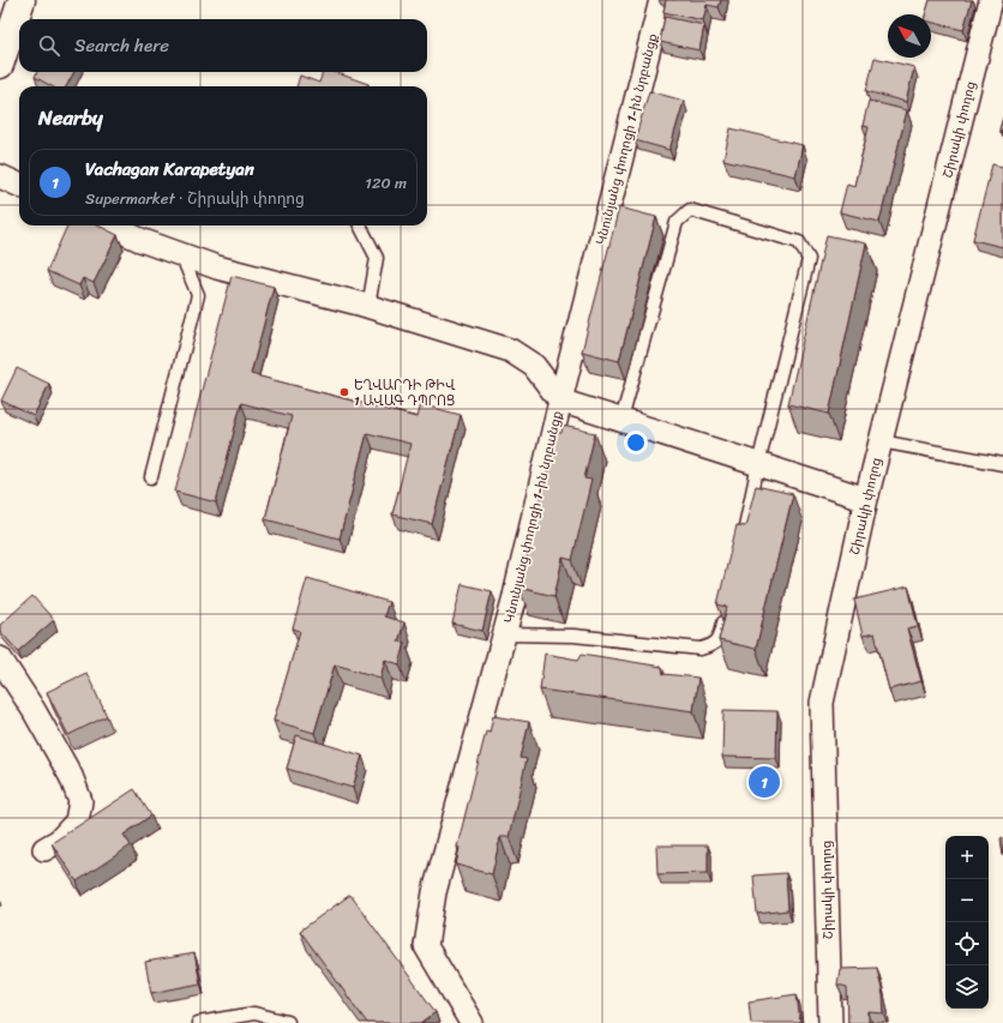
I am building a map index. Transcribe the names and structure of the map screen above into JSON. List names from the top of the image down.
{
  "streets": {
    "street": ["Շիրակի փողոց", "Կնունյանց փողոցի 1-ին նրբանցք"]
  },
  "places": ["ԵՂՎԱՐԴԻ ԹԻՎ 1 ԱՎԱԳ ԴՊՐՈՑ"],
  "north": "top left",
  "page": {
    "search": "Search here",
    "heading": "Nearby",
    "list": [
      {
        "mark": "1",
        "name": "Vachagan Karapetyan",
        "note": "Supermarket · Շիրակի փողոց",
        "value": "120 m"
      }
    ],
    "pins": "1",
    "map_buttons": ["+", "−"]
  }
}
